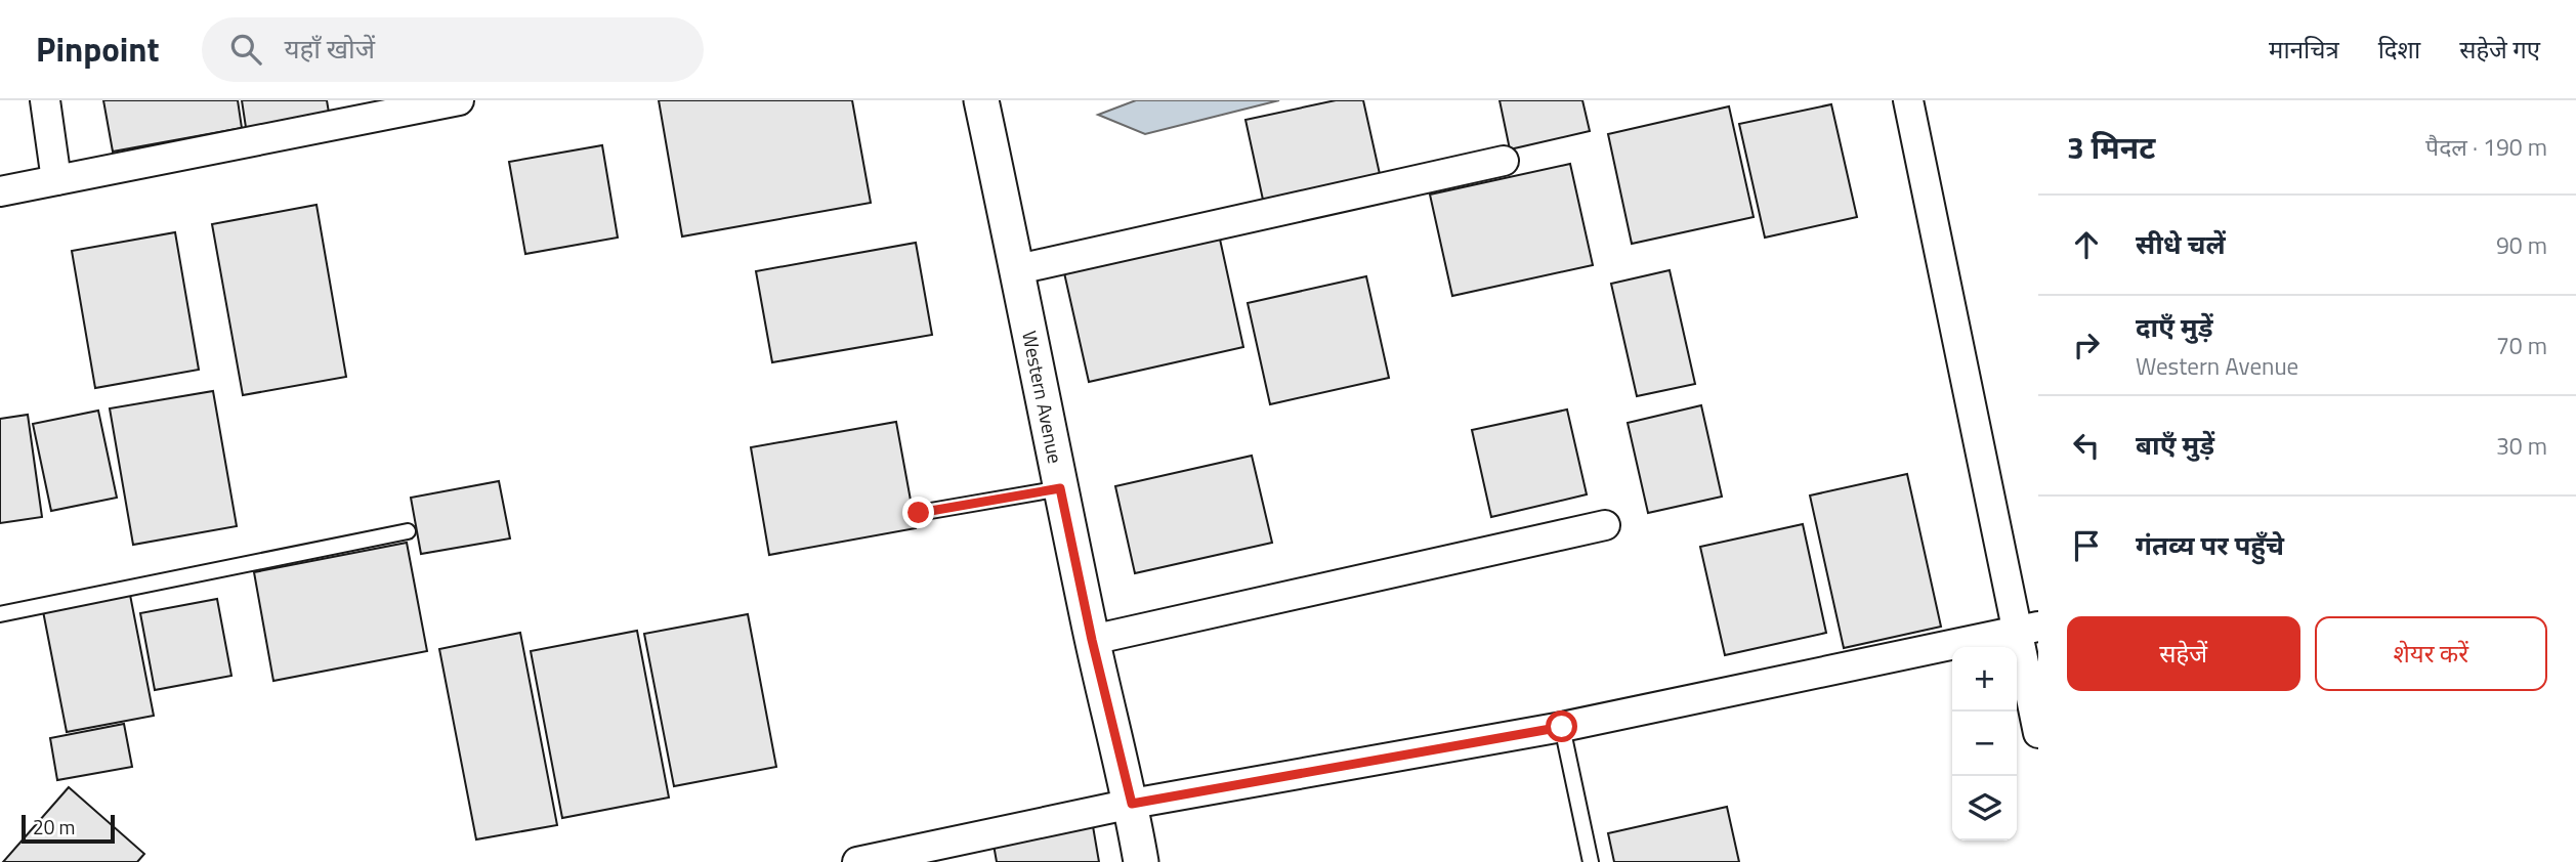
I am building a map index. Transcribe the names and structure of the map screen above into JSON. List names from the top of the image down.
{
  "streets": {
    "street": ["Western Avenue"]
  },
  "scale_bar": "20 m",
  "page": {
    "header": "Pinpoint",
    "search": "यहाँ खोजें",
    "nav": ["मानचित्र", "दिशा", "सहेजे गए"],
    "heading": ["3 मिनट", "पैदल · 190 m"],
    "list": [
      ["सीधे चलें", "90 m"],
      ["दाएँ मुड़ें", "Western Avenue", "70 m"],
      ["बाएँ मुड़ें", "30 m"],
      "गंतव्य पर पहुँचे"
    ],
    "buttons": ["सहेजें", "शेयर करें"],
    "map_buttons": ["+", "−"],
    "scale": "20 m"
  }
}
